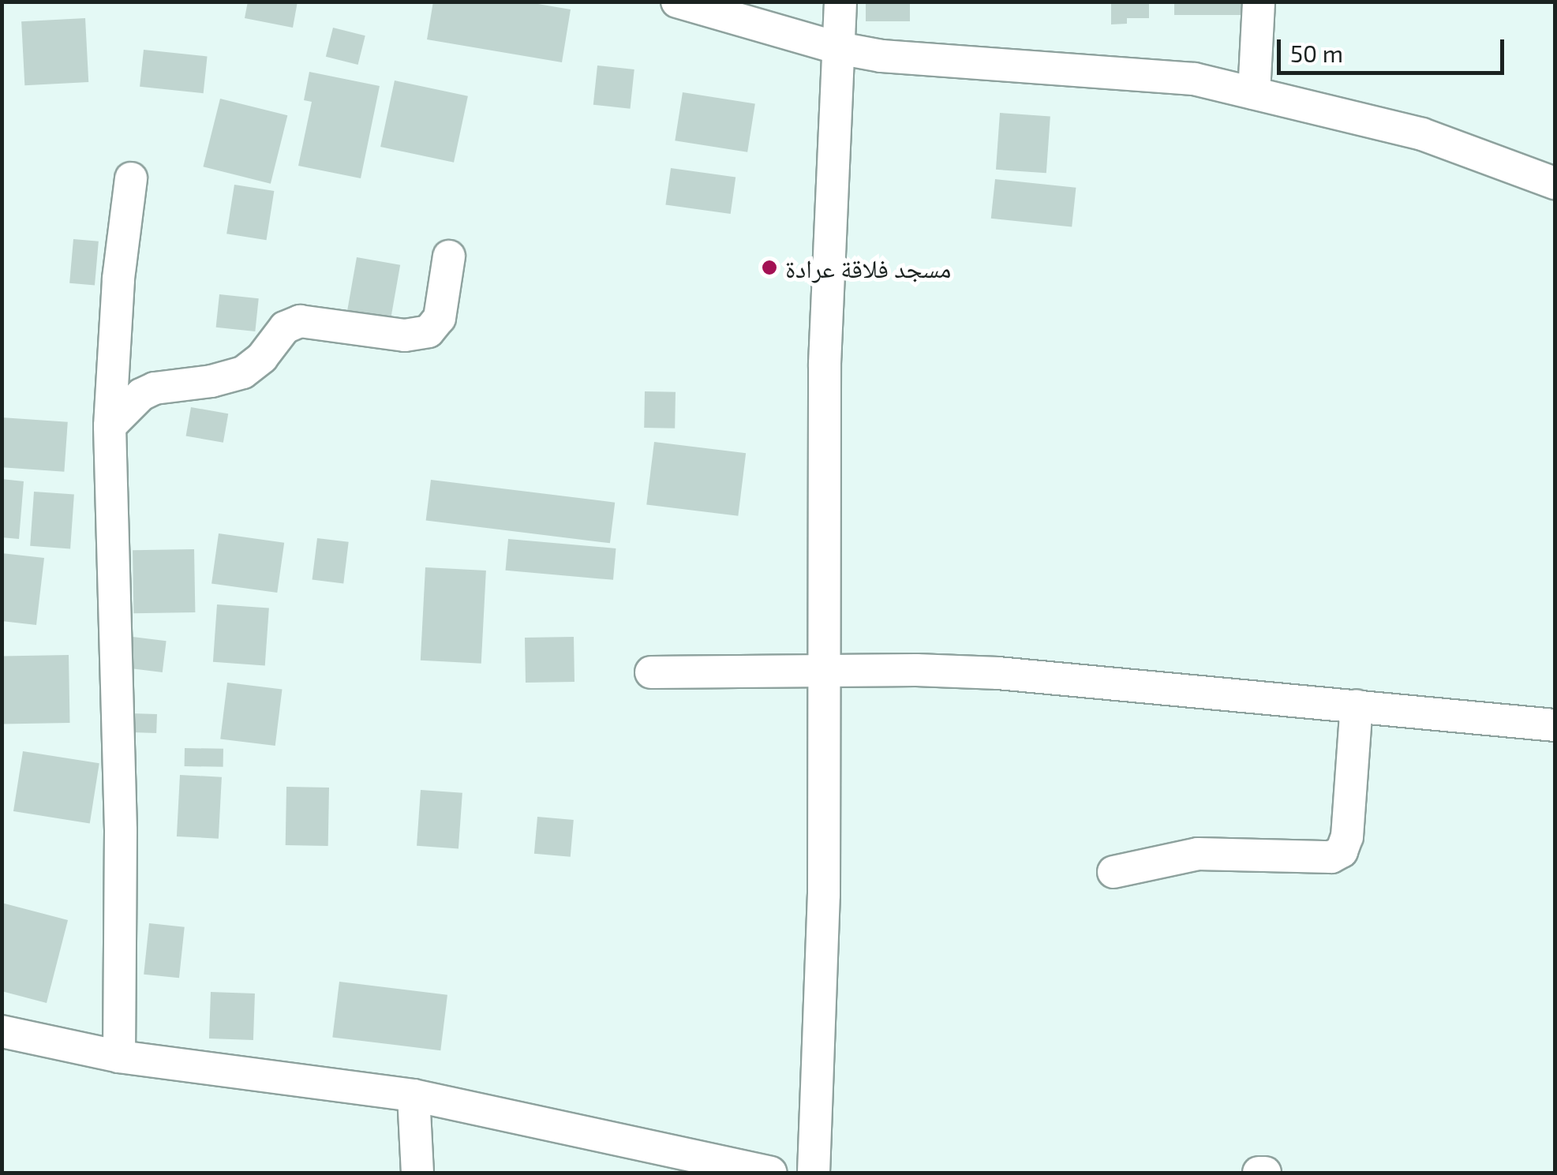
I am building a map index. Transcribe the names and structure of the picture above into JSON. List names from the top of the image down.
{
  "places": ["مسجد فلاقة عرادة"],
  "scale_bar": "50 m"
}
